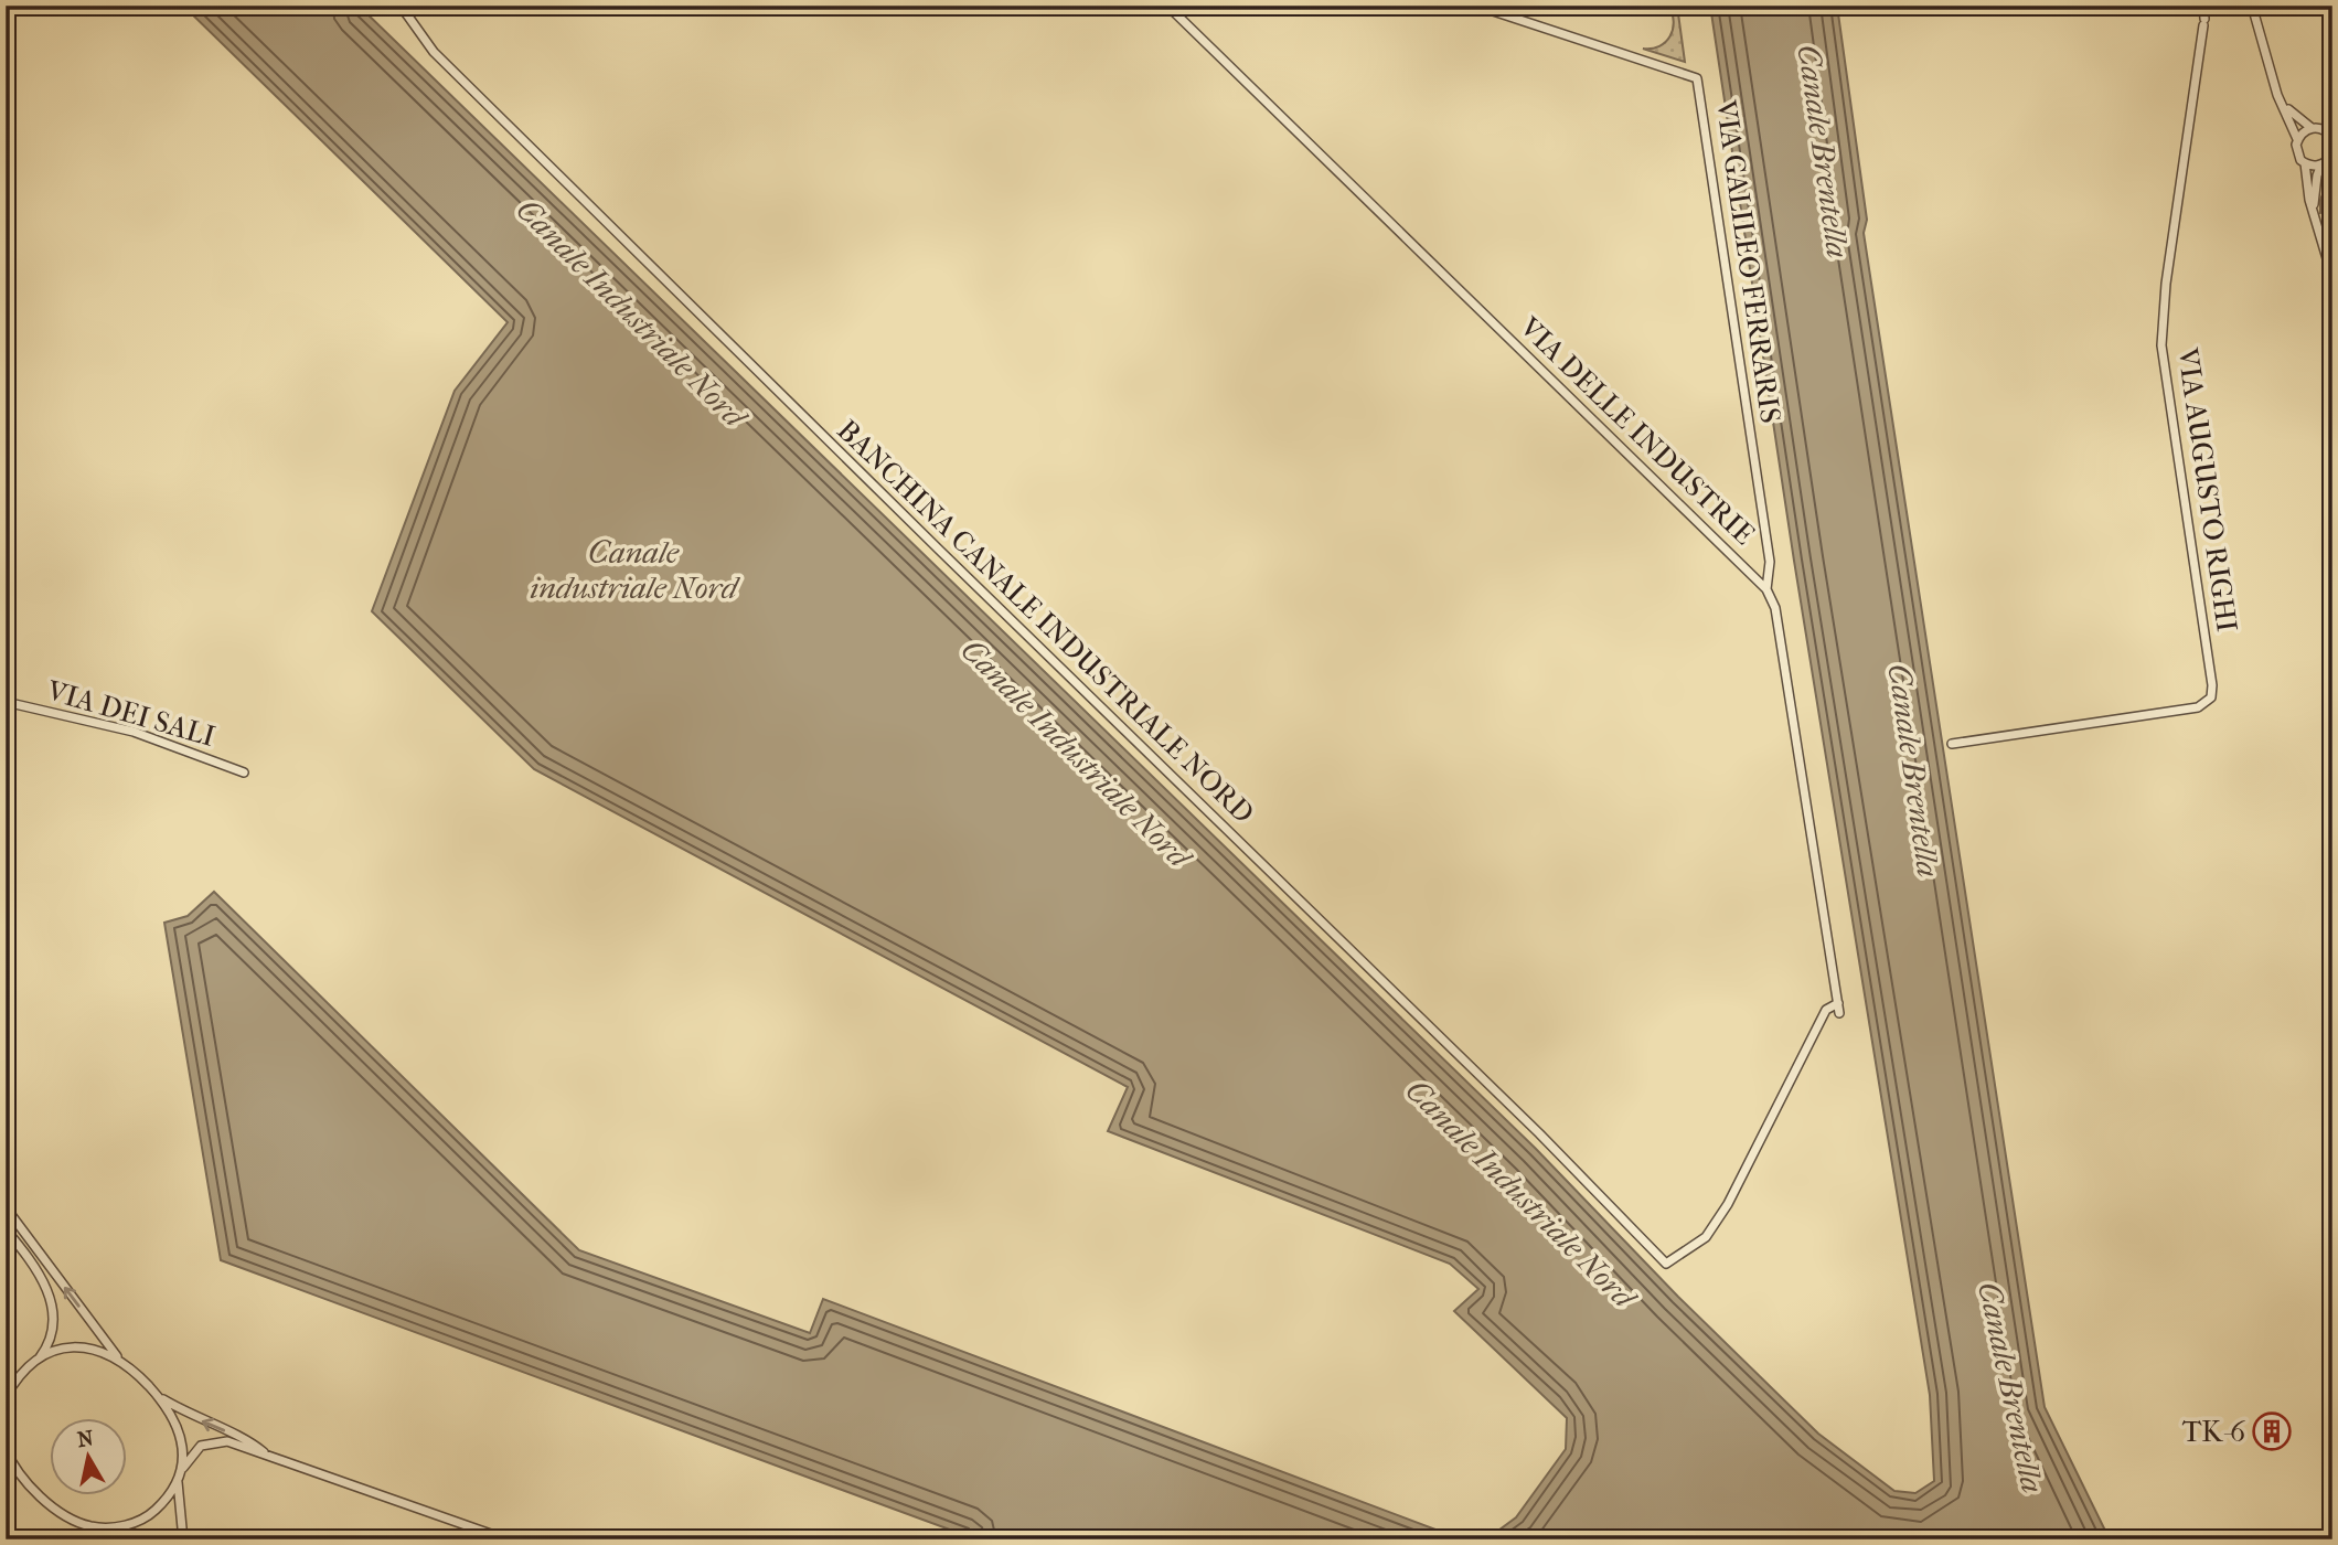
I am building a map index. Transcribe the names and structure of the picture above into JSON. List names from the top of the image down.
{
  "streets": {
    "street": [
      "VIA GALILEO FERRARIS",
      "VIA DELLE INDUSTRIE",
      "VIA AUGUSTO RIGHI",
      "BANCHINA CANALE INDUSTRIALE NORD",
      "VIA DEI SALI"
    ]
  },
  "crossings": [
    ["VIA GALILEO FERRARIS", "VIA DELLE INDUSTRIE"],
    ["VIA DELLE INDUSTRIE", "BANCHINA CANALE INDUSTRIALE NORD"]
  ],
  "water": ["Canale Brentella", "Canale Industriale Nord", "Canale industriale Nord"],
  "places": {
    "building": ["TK-6"]
  },
  "north": "top"
}
